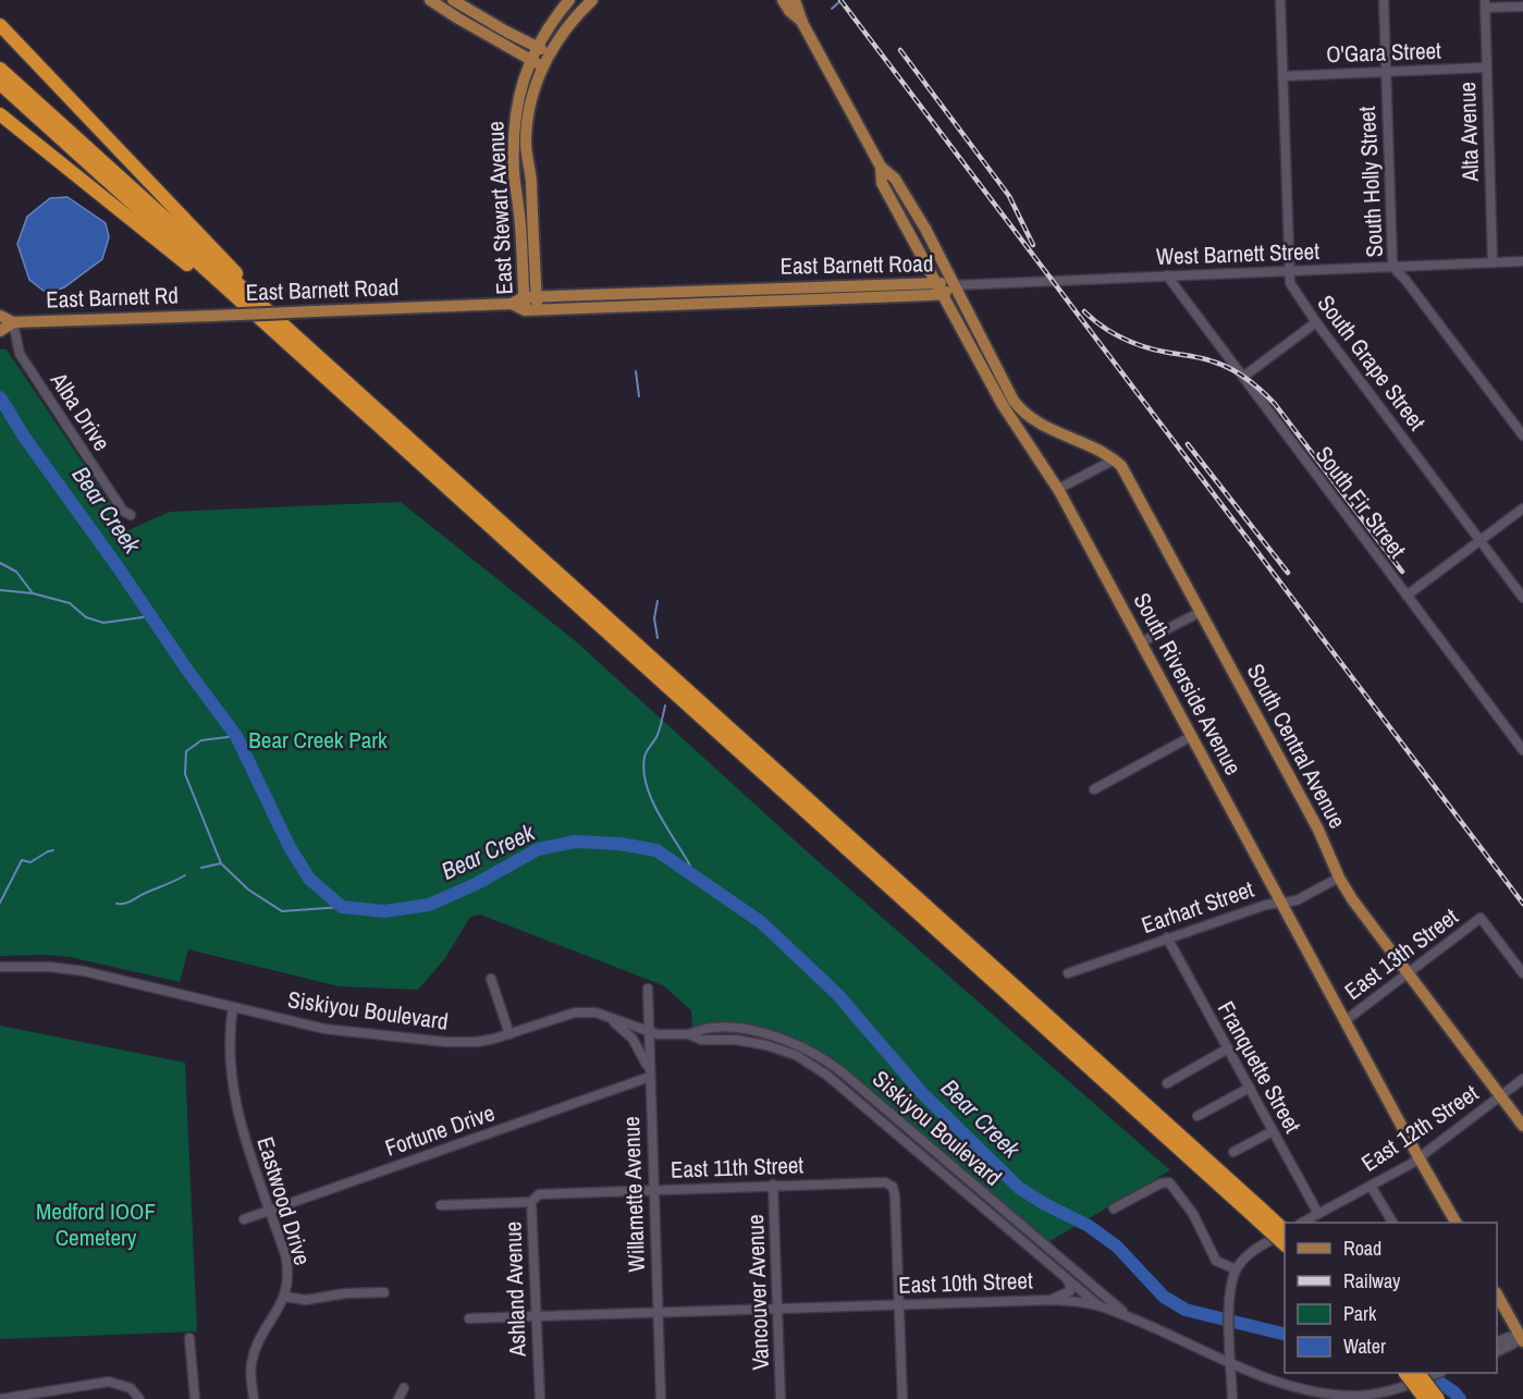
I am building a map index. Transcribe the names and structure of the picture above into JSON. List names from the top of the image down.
{
  "streets": {
    "main road": [
      "East Stewart Avenue",
      "East Barnett Road",
      "East Barnett Rd",
      "South Riverside Avenue",
      "South Central Avenue"
    ],
    "street": [
      "O'Gara Street",
      "Alta Avenue",
      "South Holly Street",
      "West Barnett Street",
      "South Grape Street",
      "Alba Drive",
      "South Fir Street",
      "Earhart Street",
      "East 13th Street",
      "Siskiyou Boulevard",
      "Franquette Street",
      "East 12th Street",
      "Fortune Drive",
      "East 11th Street",
      "Willamette Avenue",
      "Eastwood Drive",
      "East 10th Street",
      "Ashland Avenue",
      "Vancouver Avenue"
    ]
  },
  "crossings": [
    ["O'Gara Street", "Alta Avenue"],
    ["O'Gara Street", "South Holly Street"],
    ["O'Gara Street", "South Grape Street"],
    ["Alta Avenue", "West Barnett Street"],
    ["South Holly Street", "West Barnett Street"],
    ["East Stewart Avenue", "East Barnett Road"],
    ["West Barnett Street", "East Barnett Road"],
    ["West Barnett Street", "South Grape Street"],
    ["West Barnett Street", "South Fir Street"],
    ["West Barnett Street", "South Riverside Avenue"],
    ["East Barnett Road", "East Barnett Rd"],
    ["East Barnett Road", "South Riverside Avenue"],
    ["East Barnett Rd", "Alba Drive"],
    ["South Riverside Avenue", "Earhart Street"],
    ["South Riverside Avenue", "East 13th Street"],
    ["South Riverside Avenue", "East 12th Street"],
    ["South Central Avenue", "Earhart Street"],
    ["South Central Avenue", "East 13th Street"],
    ["South Central Avenue", "East 12th Street"],
    ["Earhart Street", "Franquette Street"],
    ["Siskiyou Boulevard", "Willamette Avenue"],
    ["Siskiyou Boulevard", "Eastwood Drive"],
    ["Siskiyou Boulevard", "East 10th Street"],
    ["Franquette Street", "East 12th Street"],
    ["Fortune Drive", "Willamette Avenue"],
    ["Fortune Drive", "Eastwood Drive"],
    ["East 11th Street", "Willamette Avenue"],
    ["East 11th Street", "East 10th Street"],
    ["East 11th Street", "Ashland Avenue"],
    ["East 11th Street", "Vancouver Avenue"],
    ["Willamette Avenue", "East 10th Street"],
    ["East 10th Street", "Ashland Avenue"],
    ["East 10th Street", "Vancouver Avenue"]
  ],
  "water": ["Bear Creek"],
  "parks": ["Bear Creek Park", "Medford IOOF Cemetery"],
  "legend": [
    "Road",
    "Railway",
    "Park",
    "Water"
  ]
}
